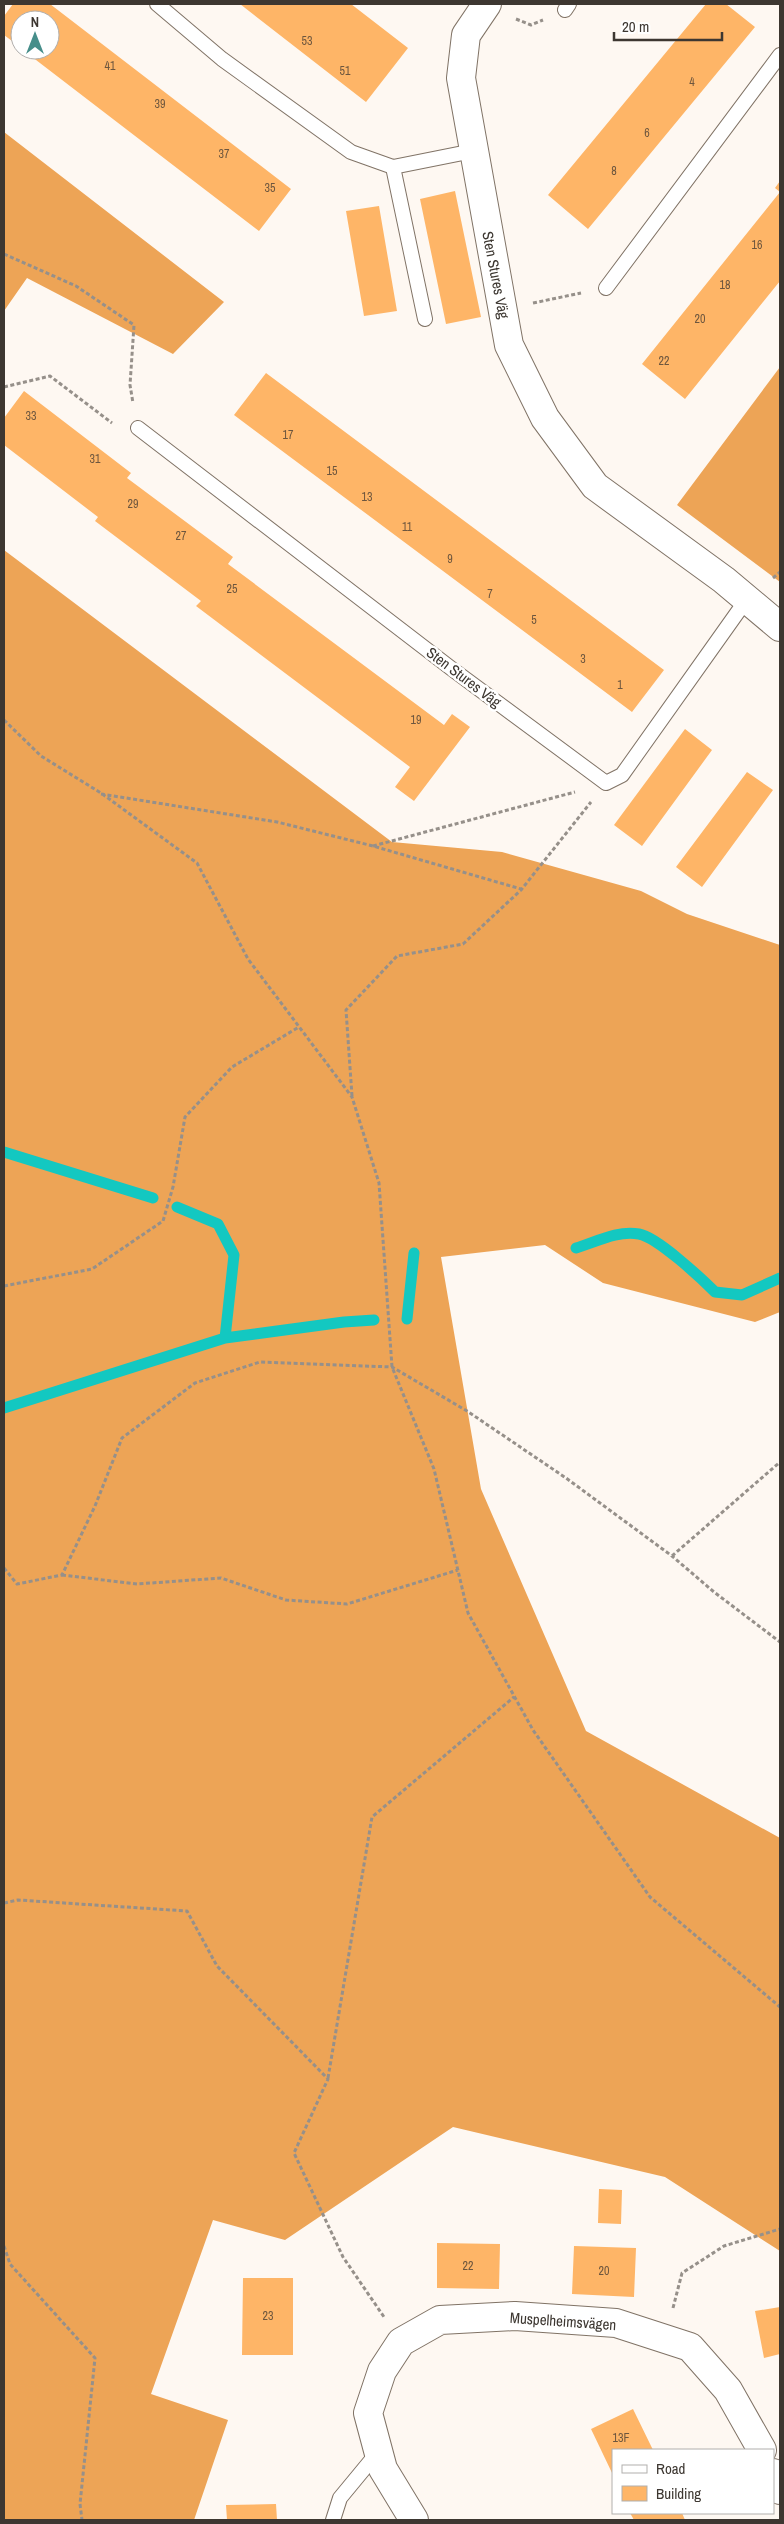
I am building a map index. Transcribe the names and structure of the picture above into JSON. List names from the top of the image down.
{
  "streets": {
    "street": ["Sten Stures Väg", "Muspelheimsvägen"]
  },
  "house_numbers": [
    "53",
    "41",
    "51",
    "4",
    "39",
    "6",
    "37",
    "8",
    "35",
    "16",
    "18",
    "20",
    "22",
    "33",
    "17",
    "31",
    "15",
    "13",
    "29",
    "11",
    "27",
    "9",
    "25",
    "7",
    "5",
    "3",
    "1",
    "19",
    "22",
    "20",
    "23",
    "13F"
  ],
  "legend": ["Road", "Building"],
  "scale_bar": "20 m",
  "north": "top"
}
